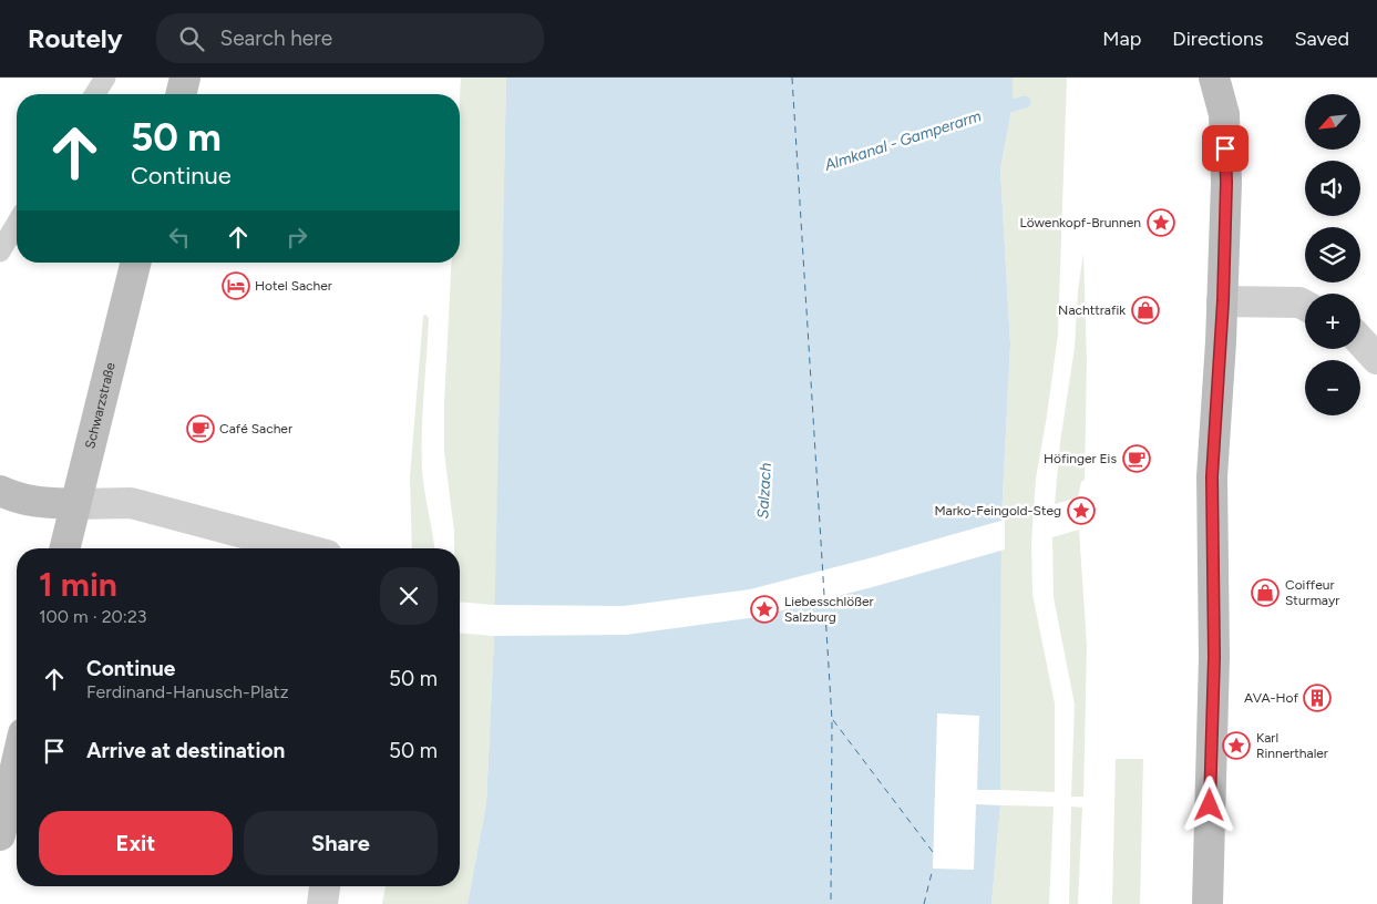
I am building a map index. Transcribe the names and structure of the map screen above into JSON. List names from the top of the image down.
{
  "streets": {
    "street": ["Schwarzstraße"]
  },
  "water": ["Almkanal - Gamperarm", "Salzach"],
  "places": {
    "place": [
      "Löwenkopf-Brunnen",
      "Marko-Feingold-Steg",
      "Liebesschlößer Salzburg",
      "Karl Rinnerthaler"
    ],
    "hotel": ["Hotel Sacher"],
    "shop": ["Nachttrafik", "Coiffeur Sturmayr"],
    "cafe": ["Café Sacher", "Höfinger Eis"],
    "building": ["AVA-Hof"]
  },
  "north": "bottom left",
  "page": {
    "header": "Routely",
    "search": "Search here",
    "nav": ["Map", "Directions", "Saved"],
    "map_buttons": ["+", "−"],
    "turn": ["50 m", "Continue"],
    "heading": ["1 min", "100 m · 20:23"],
    "list": [
      {
        "name": "Continue",
        "note": "Ferdinand-Hanusch-Platz",
        "value": "50 m"
      },
      {
        "name": "Arrive at destination",
        "value": "50 m"
      }
    ],
    "buttons": ["Exit", "Share"]
  }
}
